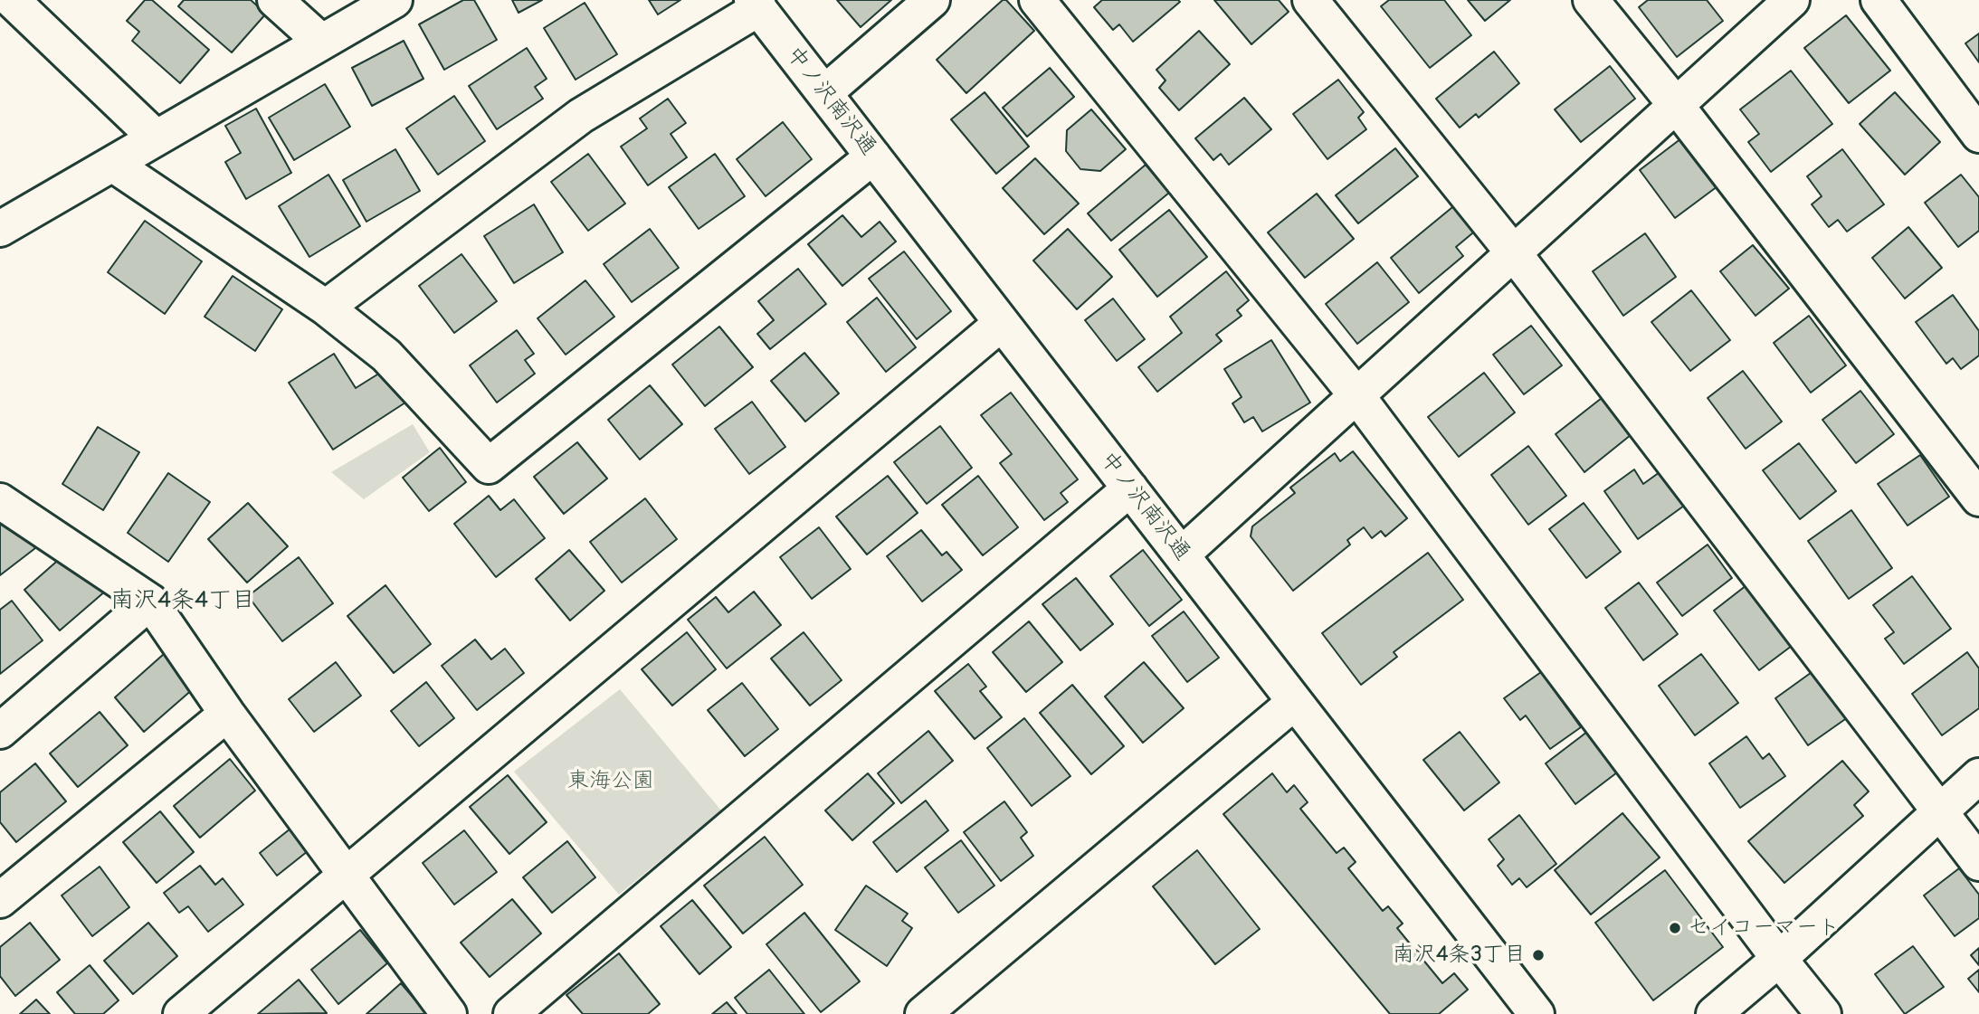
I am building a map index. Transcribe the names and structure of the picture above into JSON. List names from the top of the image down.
{
  "streets": {
    "street": ["中ノ沢南沢通"]
  },
  "districts": ["南沢4条4丁目"],
  "parks": ["東海公園"],
  "places": ["セイコーマート", "南沢4条3丁目"]
}
